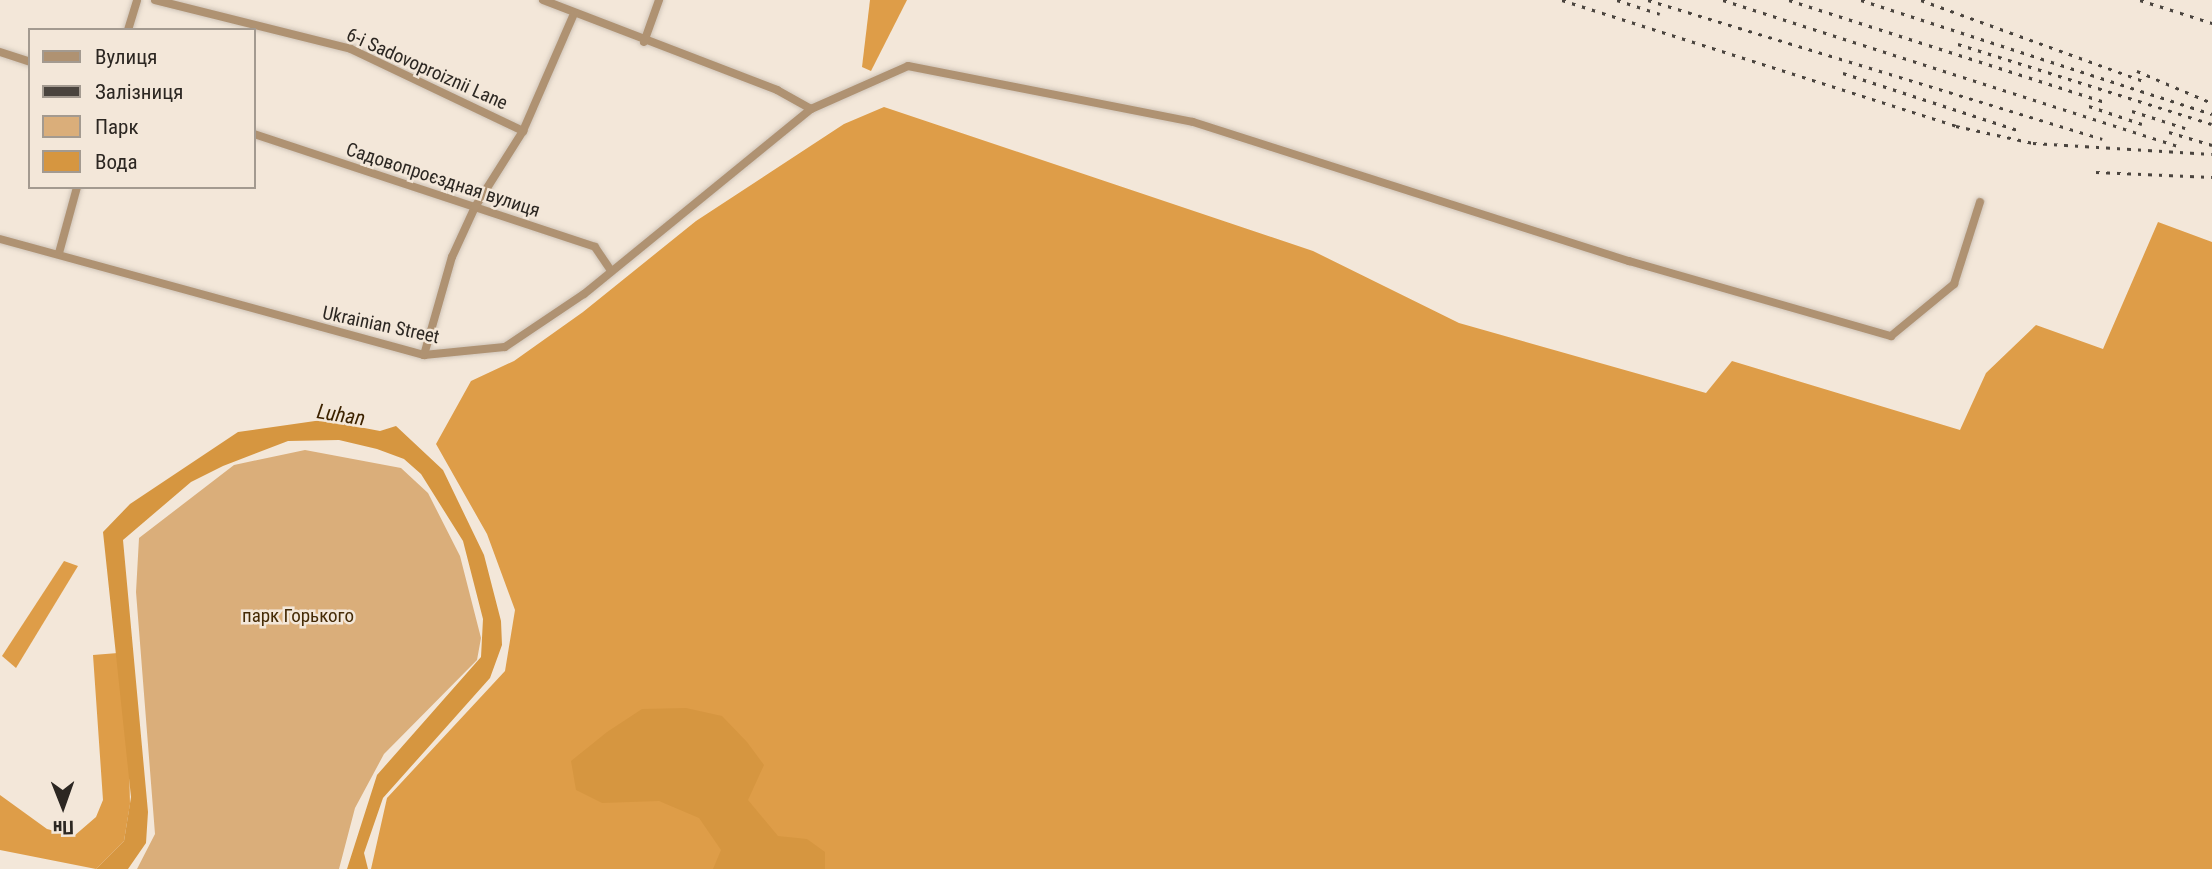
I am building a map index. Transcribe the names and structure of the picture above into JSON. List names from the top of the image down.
{
  "streets": {
    "street": ["6-i Sadovoproiznii Lane", "Садовопроєздная вулиця", "Ukrainian Street"]
  },
  "crossings": [
    ["Садовопроєздная вулиця", "Ukrainian Street"]
  ],
  "water": ["Luhan"],
  "parks": ["парк Горького"],
  "legend": [
    "Вулиця",
    "Залізниця",
    "Парк",
    "Вода"
  ],
  "north": "bottom"
}
